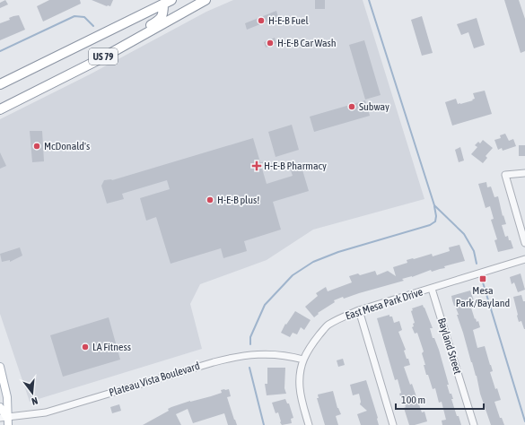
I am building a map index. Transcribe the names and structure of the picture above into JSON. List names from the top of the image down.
{
  "streets": {
    "highway": ["US 79"],
    "street": ["East Mesa Park Drive", "Bayland Street", "Plateau Vista Boulevard"]
  },
  "crossings": [
    ["East Mesa Park Drive", "Bayland Street"],
    ["East Mesa Park Drive", "Plateau Vista Boulevard"]
  ],
  "places": {
    "other": [
      "H-E-B Fuel",
      "H-E-B Car Wash",
      "Subway",
      "McDonald's",
      "H-E-B plus!",
      "LA Fitness"
    ],
    "health": ["H-E-B Pharmacy"],
    "transit": ["Mesa Park/Bayland"]
  },
  "scale_bar": "100 m",
  "north": "bottom"
}
